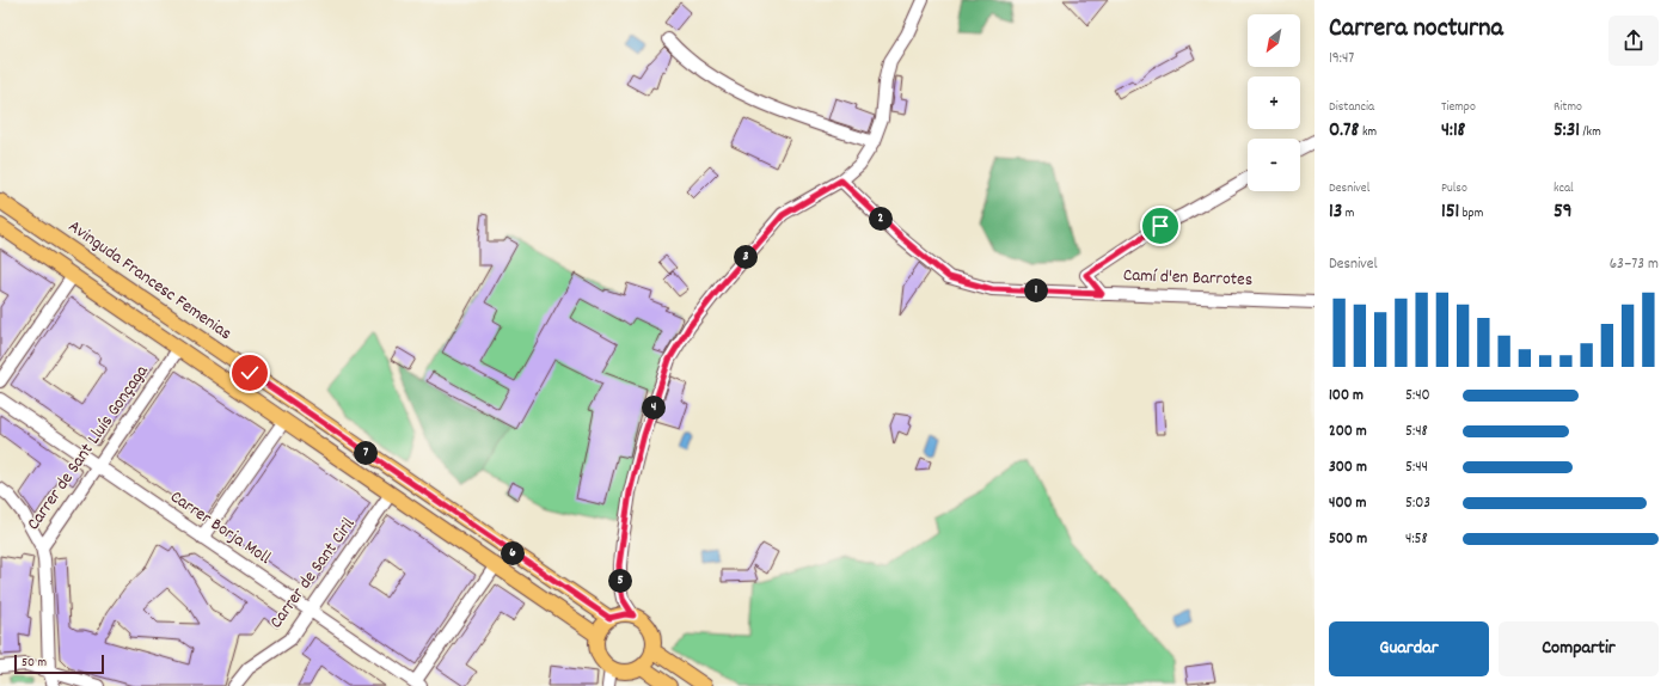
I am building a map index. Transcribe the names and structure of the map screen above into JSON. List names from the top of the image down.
{
  "streets": {
    "main road": ["Avinguda Francesc Femenias"],
    "street": [
      "Camí d'en Barrotes",
      "Carrer de Sant Lluís Gonçaga",
      "Carrer Borja Moll",
      "Carrer de Sant Ciril"
    ]
  },
  "crossings": [
    ["Avinguda Francesc Femenias", "Carrer de Sant Lluís Gonçaga"],
    ["Avinguda Francesc Femenias", "Carrer de Sant Ciril"],
    ["Carrer de Sant Lluís Gonçaga", "Carrer Borja Moll"],
    ["Carrer Borja Moll", "Carrer de Sant Ciril"]
  ],
  "scale_bar": "50 m",
  "north": "bottom left",
  "page": {
    "heading": ["Carrera nocturna", "19:47"],
    "map_buttons": ["+", "−"],
    "stats": [
      ["Distancia", "0.78 km"],
      ["Tiempo", "4:18"],
      ["Ritmo", "5:31 /km"],
      ["Desnivel", "13 m"],
      ["Pulso", "151 bpm"],
      ["kcal", "59"]
    ],
    "pins": [
      "2",
      "3",
      "1",
      "4",
      "7",
      "6",
      "5"
    ],
    "chart": ["Desnivel", "63–73 m"],
    "list": [
      {
        "name": "100 m",
        "note": "5:40"
      },
      {
        "name": "200 m",
        "note": "5:48"
      },
      {
        "name": "300 m",
        "note": "5:44"
      },
      {
        "name": "400 m",
        "note": "5:03"
      },
      {
        "name": "500 m",
        "note": "4:58"
      }
    ],
    "buttons": ["Guardar", "Compartir"],
    "scale": "50 m"
  }
}
